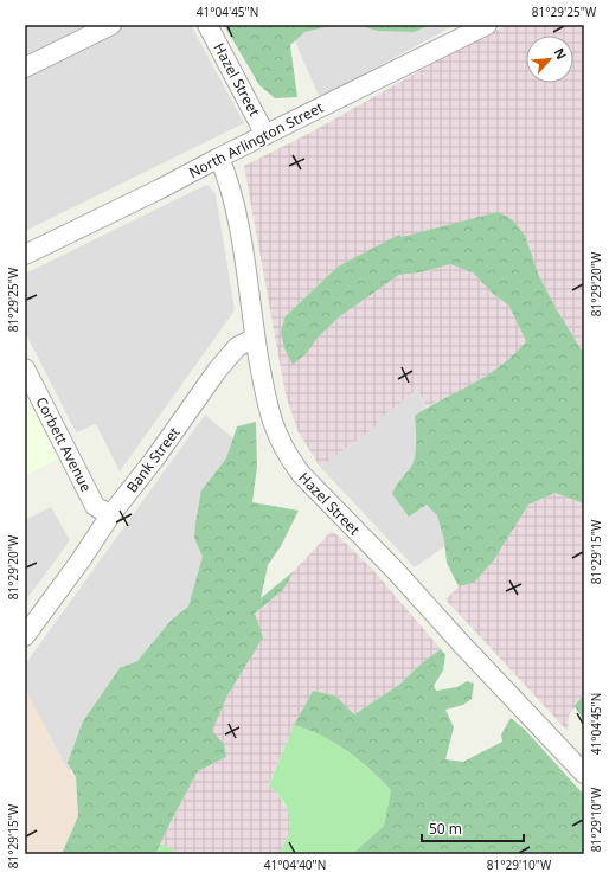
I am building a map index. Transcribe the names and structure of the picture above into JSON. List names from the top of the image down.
{
  "streets": {
    "street": [
      "Hazel Street",
      "North Arlington Street",
      "Corbett Avenue",
      "Bank Street"
    ]
  },
  "crossings": [
    ["Hazel Street", "North Arlington Street"],
    ["Hazel Street", "Bank Street"],
    ["Corbett Avenue", "Bank Street"]
  ],
  "scale_bar": "50 m",
  "north": "top right",
  "coordinates": [
    "41°04'45\"N",
    "81°29'25\"W",
    "81°29'20\"W",
    "81°29'15\"W",
    "81°29'10\"W",
    "41°04'40\"N"
  ]
}
